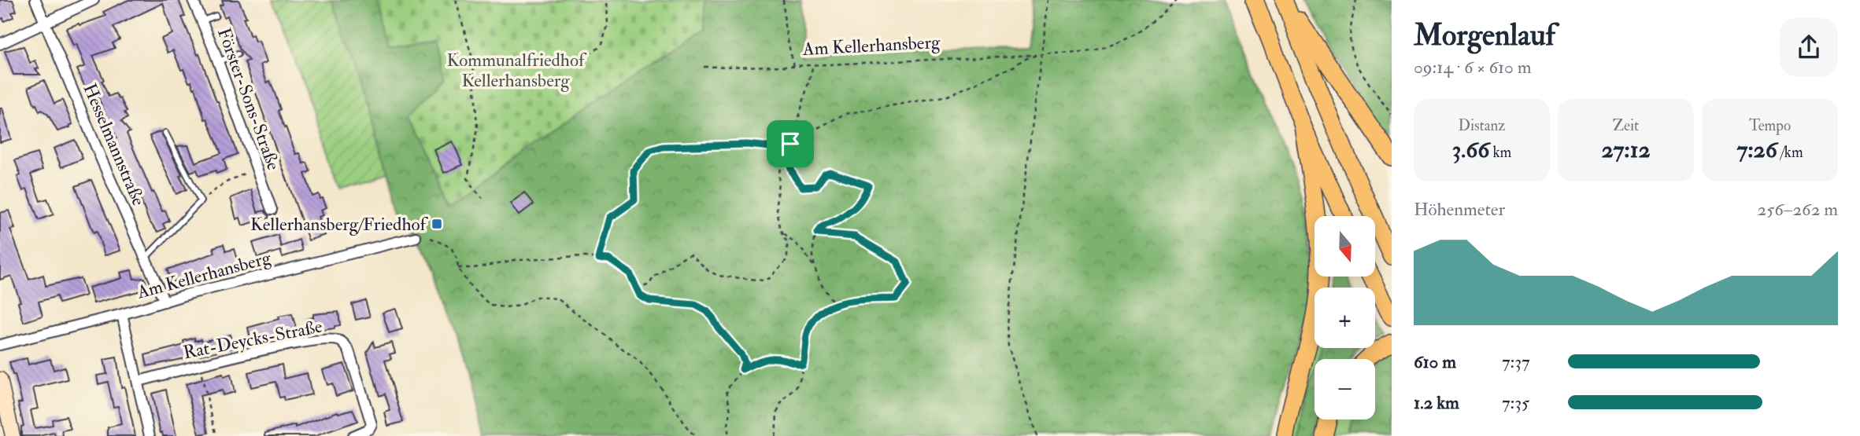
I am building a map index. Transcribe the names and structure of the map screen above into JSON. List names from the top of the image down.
{
  "streets": {
    "street": [
      "Am Kellerhansberg",
      "Förster-Sons-Straße",
      "Hesselmannstraße",
      "Rat-Deycks-Straße"
    ]
  },
  "crossings": [
    ["Am Kellerhansberg", "Hesselmannstraße"]
  ],
  "parks": ["Kommunalfriedhof Kellerhansberg"],
  "places": {
    "transit": ["Kellerhansberg/Friedhof"]
  },
  "north": "bottom",
  "page": {
    "heading": ["Morgenlauf", "09:14 · 6 × 610 m"],
    "stats": [
      ["Distanz", "3.66 km"],
      ["Zeit", "27:12"],
      ["Tempo", "7:26 /km"]
    ],
    "chart": ["Höhenmeter", "256–262 m"],
    "map_buttons": ["+", "−"],
    "list": [
      {
        "name": "610 m",
        "note": "7:37"
      },
      {
        "name": "1.2 km",
        "note": "7:35"
      }
    ]
  }
}
